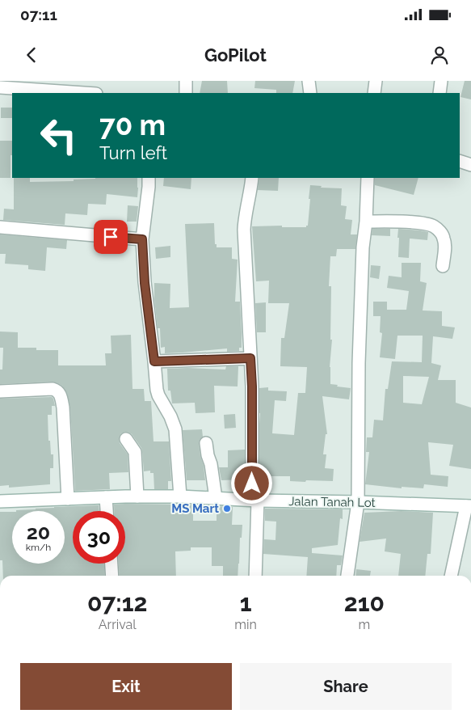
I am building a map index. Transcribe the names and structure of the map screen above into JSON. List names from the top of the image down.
{
  "streets": {
    "street": ["Jalan Tanah Lot"]
  },
  "places": ["MS Mart"],
  "page": {
    "status": "07:11",
    "header": "GoPilot",
    "turn": ["70 m", "Turn left"],
    "speed": "20 km/h",
    "limit": "30",
    "eta": [
      "07:12",
      "Arrival",
      "1",
      "min",
      "210",
      "m"
    ],
    "buttons": ["Exit", "Share"]
  }
}
